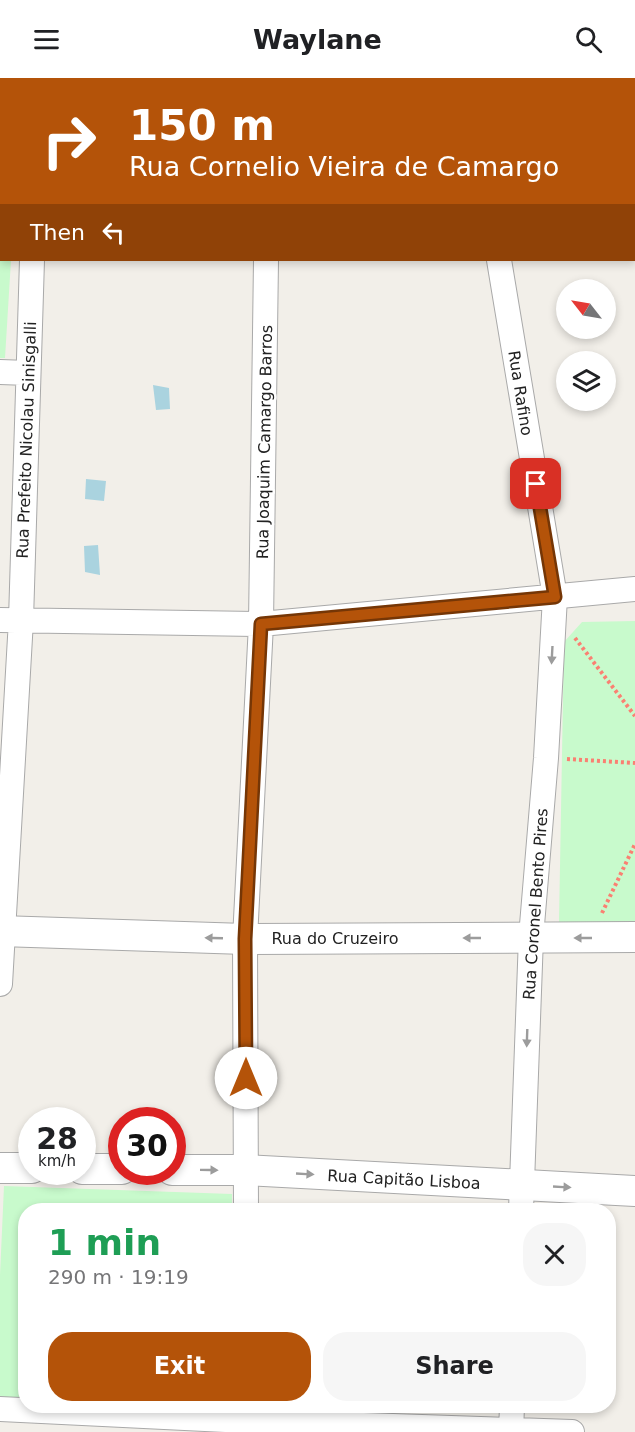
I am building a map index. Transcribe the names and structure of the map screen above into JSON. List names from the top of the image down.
{
  "streets": {
    "street": [
      "Rua Rafino",
      "Rua Prefeito Nicolau Sinisgalli",
      "Rua Joaquim Camargo Barros",
      "Rua Coronel Bento Pires",
      "Rua do Cruzeiro",
      "Rua Capitão Lisboa"
    ]
  },
  "crossings": [
    ["Rua Rafino", "Rua Coronel Bento Pires"],
    ["Rua Prefeito Nicolau Sinisgalli", "Rua do Cruzeiro"],
    ["Rua Joaquim Camargo Barros", "Rua do Cruzeiro"],
    ["Rua Joaquim Camargo Barros", "Rua Capitão Lisboa"],
    ["Rua Coronel Bento Pires", "Rua do Cruzeiro"],
    ["Rua Coronel Bento Pires", "Rua Capitão Lisboa"]
  ],
  "one_way": ["Rua Coronel Bento Pires", "Rua do Cruzeiro"],
  "north": "top left",
  "page": {
    "header": "Waylane",
    "turn": ["150 m", "Rua Cornelio Vieira de Camargo"],
    "then": "Then",
    "speed": "28 km/h",
    "limit": "30",
    "heading": ["1 min", "290 m · 19:19"],
    "buttons": ["Exit", "Share"]
  }
}
